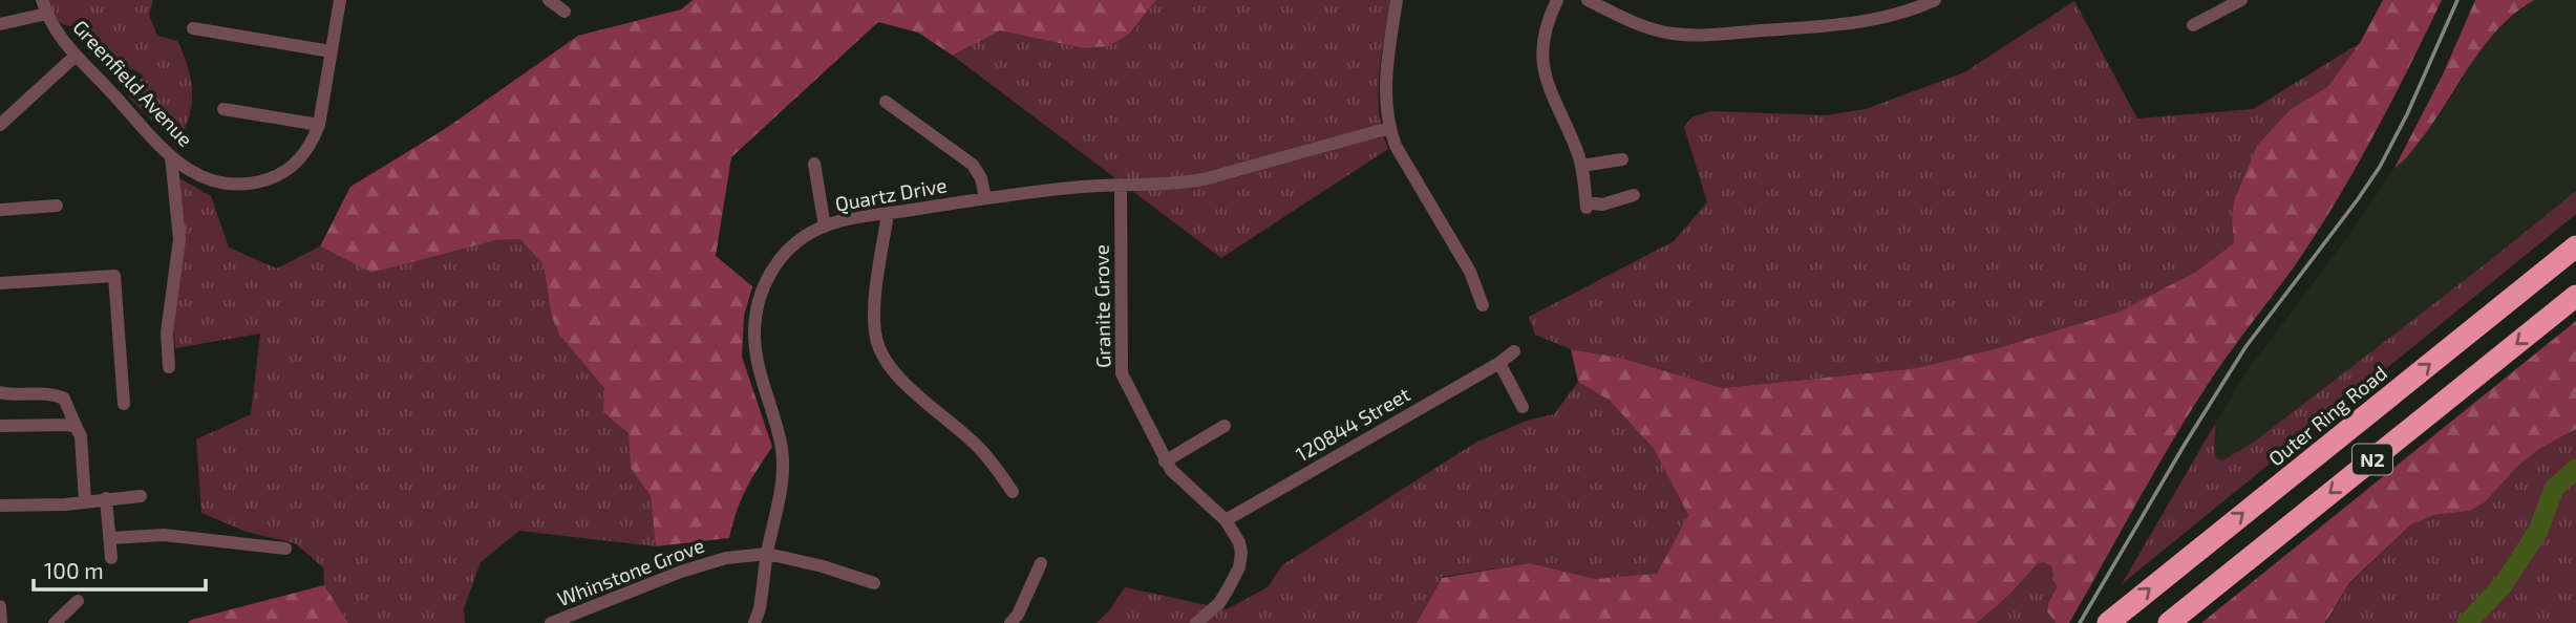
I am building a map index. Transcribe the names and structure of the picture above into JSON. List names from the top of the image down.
{
  "streets": {
    "highway": ["Outer Ring Road", "N2"],
    "street": [
      "Greenfield Avenue",
      "Quartz Drive",
      "Granite Grove",
      "120844 Street",
      "Whinstone Grove"
    ]
  },
  "crossings": [
    ["Quartz Drive", "Granite Grove"],
    ["Quartz Drive", "Whinstone Grove"],
    ["Granite Grove", "120844 Street"]
  ],
  "scale_bar": "100 m"
}
